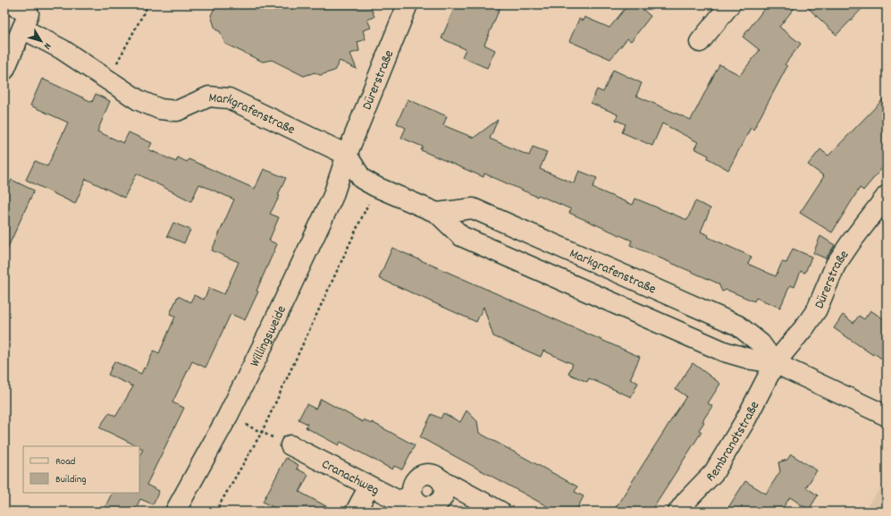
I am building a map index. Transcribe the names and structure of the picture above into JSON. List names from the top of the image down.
{
  "streets": {
    "street": [
      "Dürerstraße",
      "Markgrafenstraße",
      "Willingsweide",
      "Rembrandtstraße",
      "Cranachweg"
    ]
  },
  "crossings": [
    ["Dürerstraße", "Markgrafenstraße"],
    ["Dürerstraße", "Willingsweide"],
    ["Dürerstraße", "Rembrandtstraße"],
    ["Markgrafenstraße", "Willingsweide"],
    ["Markgrafenstraße", "Rembrandtstraße"]
  ],
  "legend": ["Road", "Building"],
  "north": "bottom right"
}
